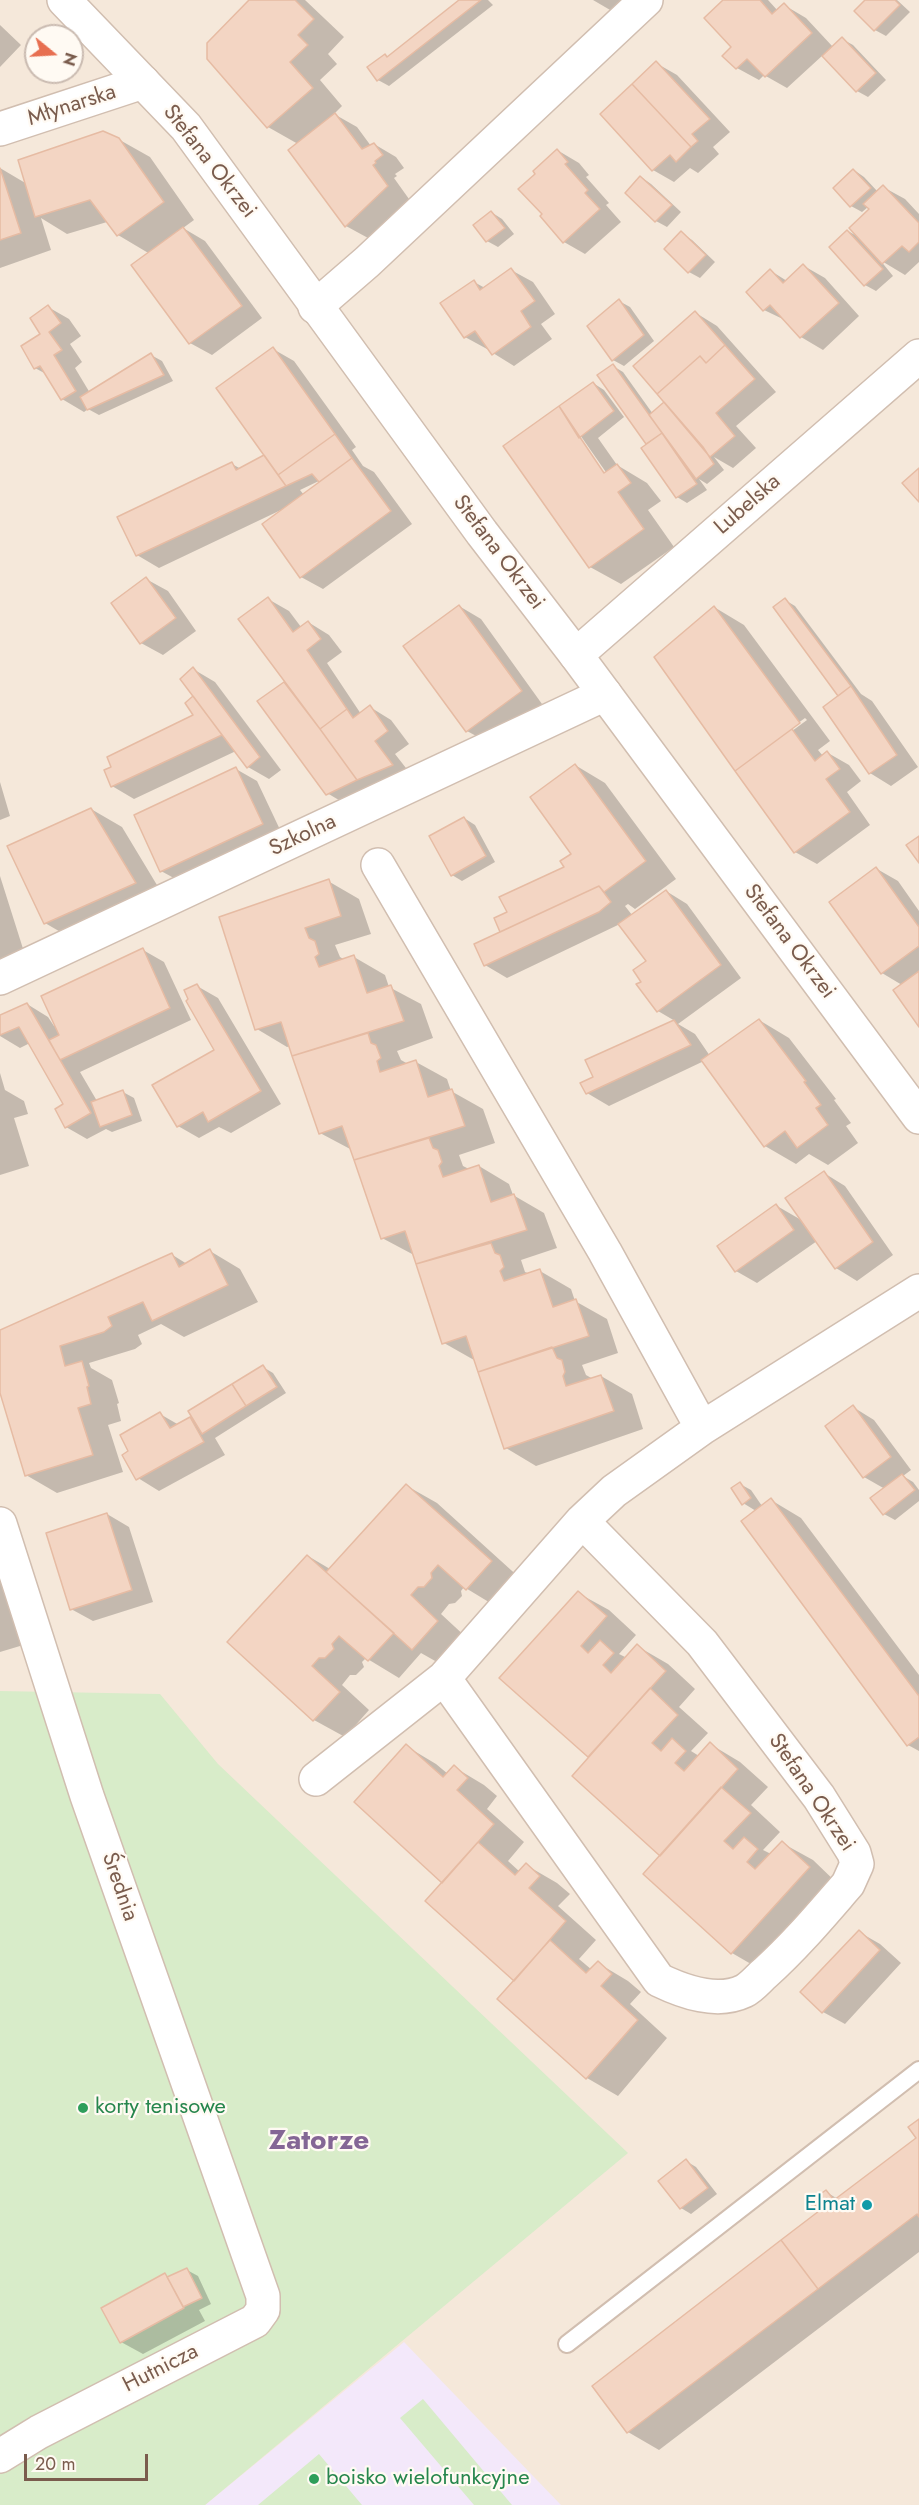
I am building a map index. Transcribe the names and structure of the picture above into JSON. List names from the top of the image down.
{
  "streets": {
    "street": [
      "Młynarska",
      "Stefana Okrzei",
      "Lubelska",
      "Szkolna",
      "Średnia",
      "Hutnicza"
    ]
  },
  "crossings": [
    ["Młynarska", "Stefana Okrzei"],
    ["Stefana Okrzei", "Lubelska"],
    ["Stefana Okrzei", "Szkolna"],
    ["Średnia", "Hutnicza"]
  ],
  "districts": ["Zatorze"],
  "places": ["korty tenisowe", "Elmat", "boisko wielofunkcyjne"],
  "scale_bar": "20 m",
  "north": "right"
}
